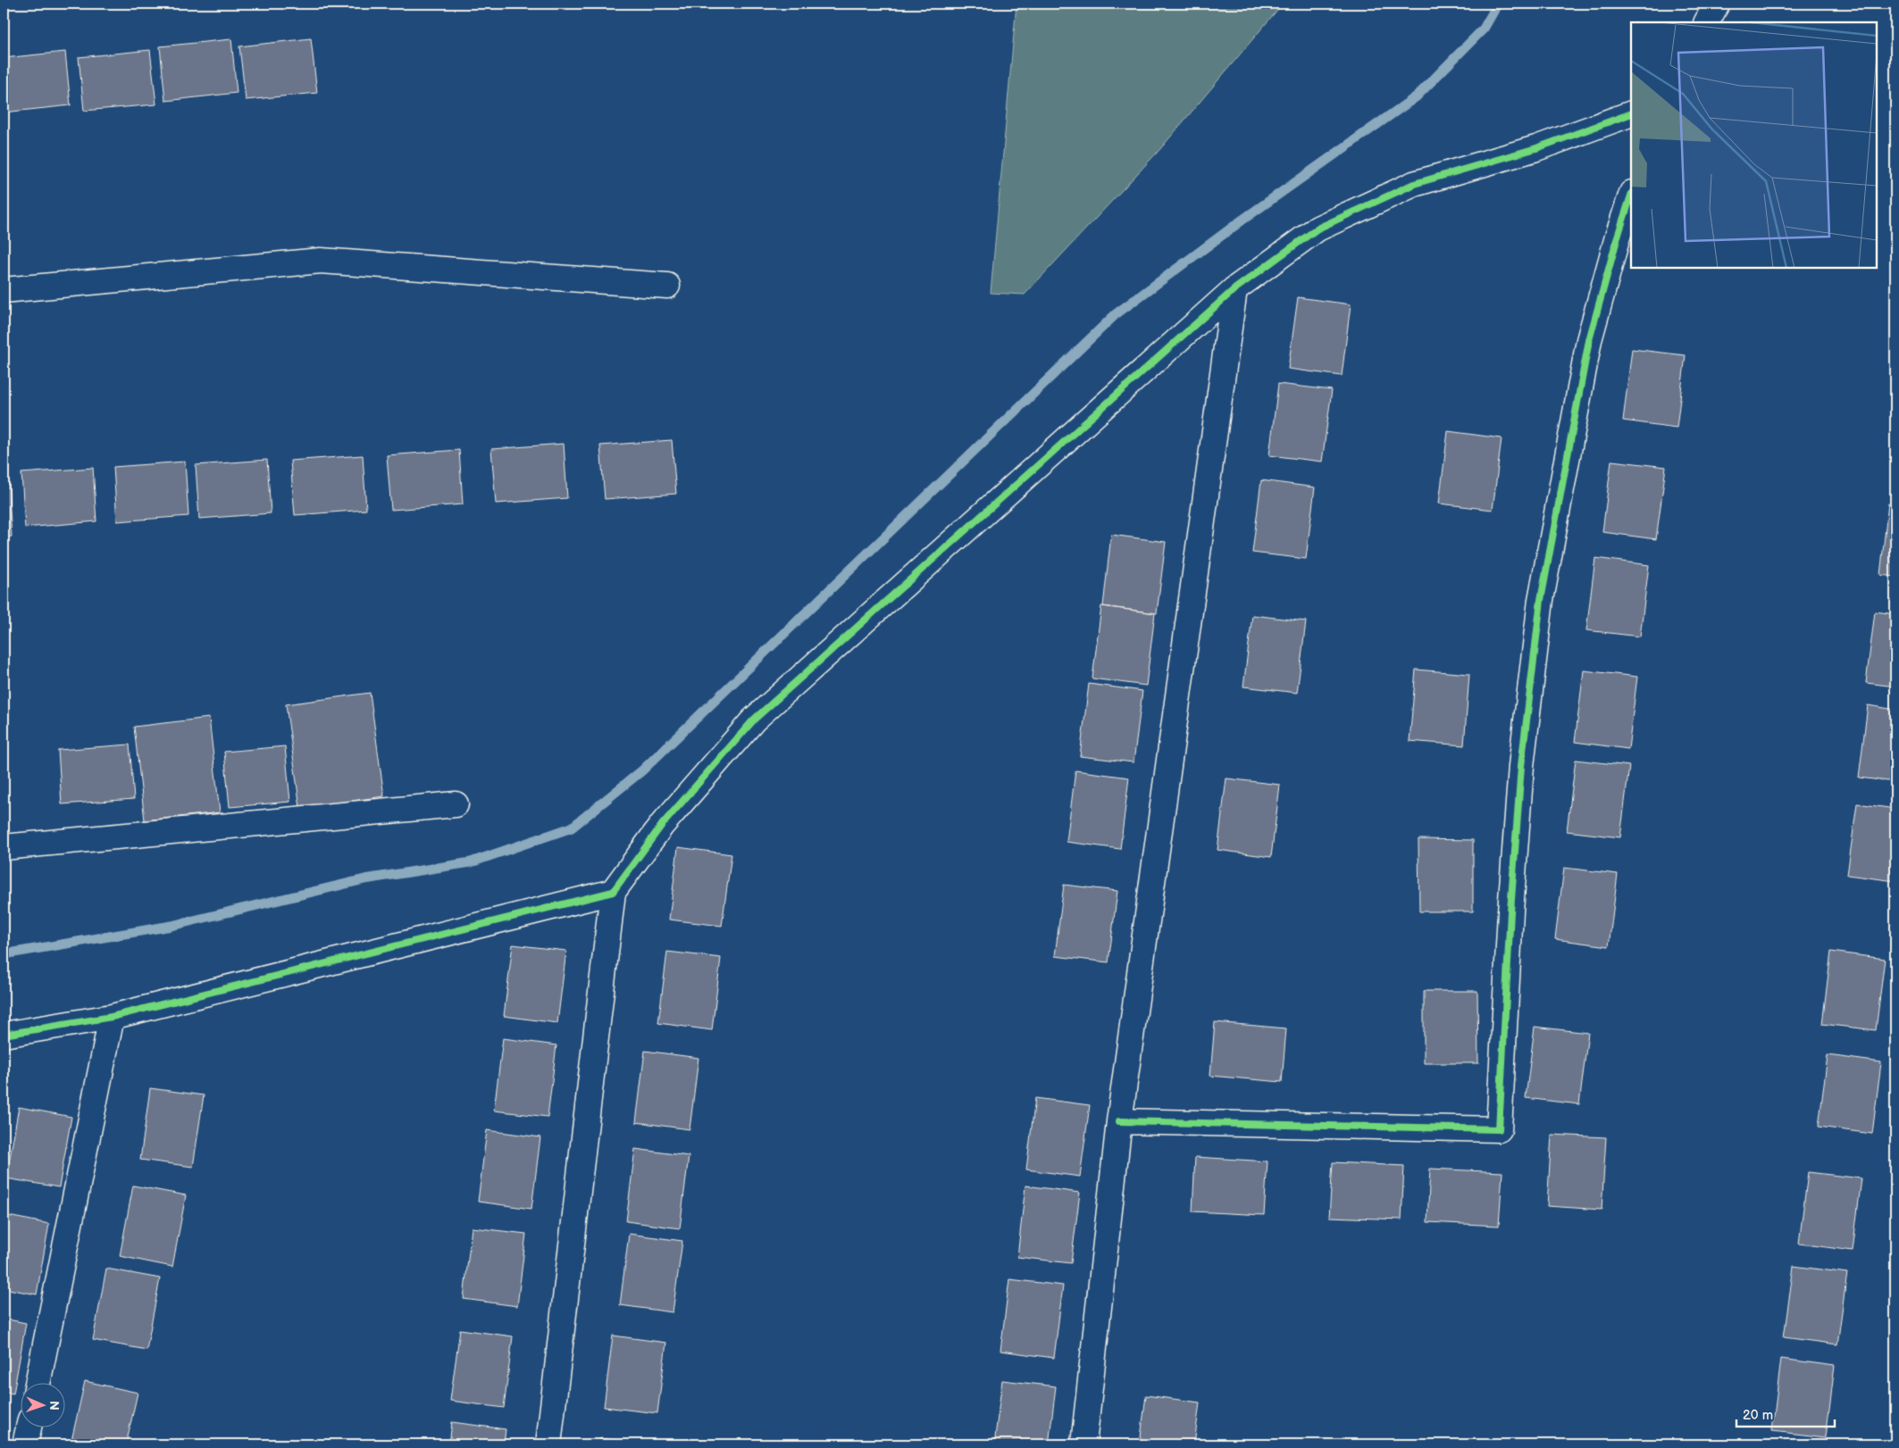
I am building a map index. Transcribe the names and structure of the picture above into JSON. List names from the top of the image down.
{
  "scale_bar": "20 m",
  "north": "right"
}
